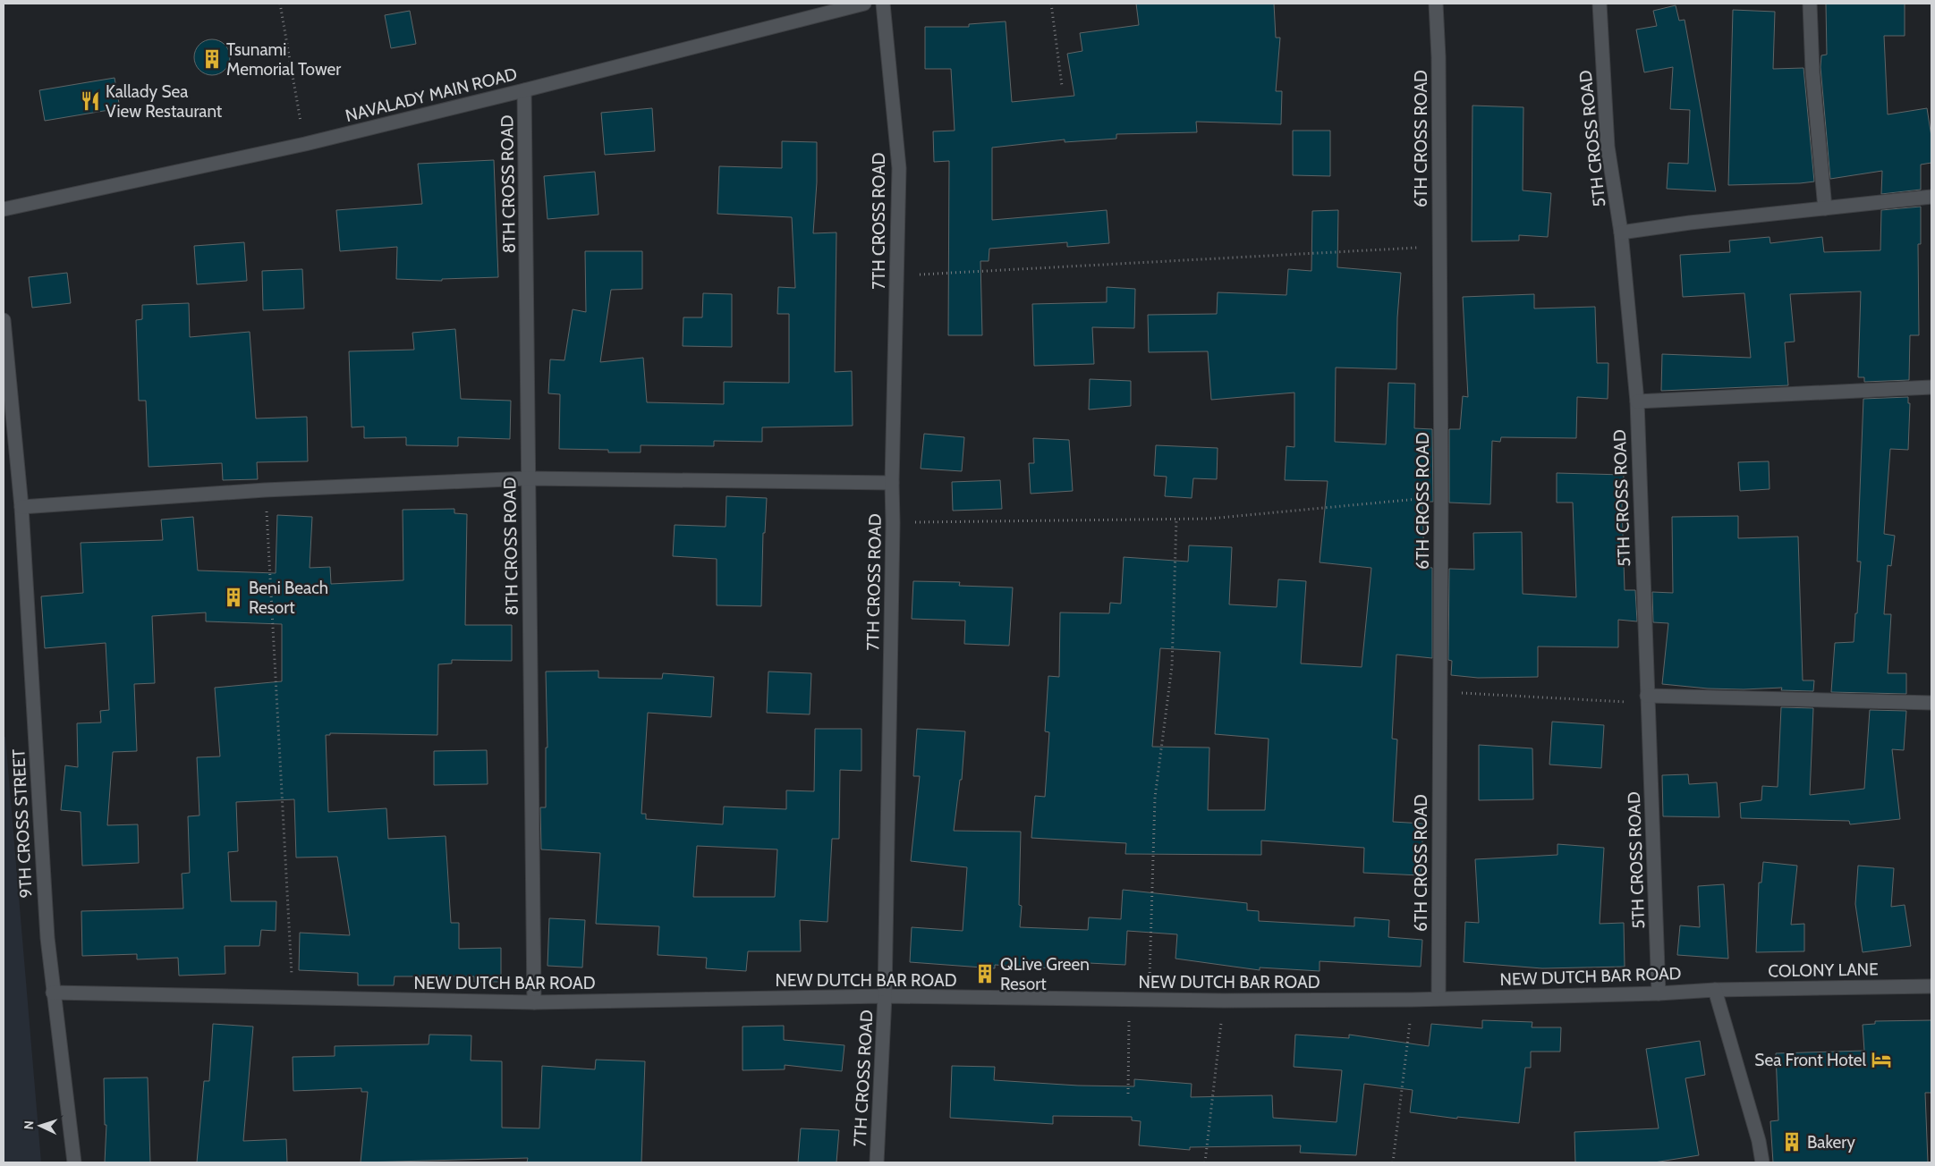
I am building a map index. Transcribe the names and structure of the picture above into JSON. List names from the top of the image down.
{
  "streets": {
    "street": [
      "NAVALADY MAIN ROAD",
      "6TH CROSS ROAD",
      "5TH CROSS ROAD",
      "8TH CROSS ROAD",
      "7TH CROSS ROAD",
      "9TH CROSS STREET",
      "COLONY LANE",
      "NEW DUTCH BAR ROAD"
    ]
  },
  "crossings": [
    ["NAVALADY MAIN ROAD", "8TH CROSS ROAD"],
    ["6TH CROSS ROAD", "NEW DUTCH BAR ROAD"],
    ["5TH CROSS ROAD", "NEW DUTCH BAR ROAD"],
    ["8TH CROSS ROAD", "NEW DUTCH BAR ROAD"],
    ["7TH CROSS ROAD", "NEW DUTCH BAR ROAD"],
    ["9TH CROSS STREET", "NEW DUTCH BAR ROAD"],
    ["COLONY LANE", "NEW DUTCH BAR ROAD"]
  ],
  "places": {
    "building": [
      "Tsunami Memorial Tower",
      "Beni Beach Resort",
      "QLive Green Resort",
      "Bakery"
    ],
    "restaurant": ["Kallady Sea View Restaurant"],
    "hotel": ["Sea Front Hotel"]
  },
  "north": "left"
}
